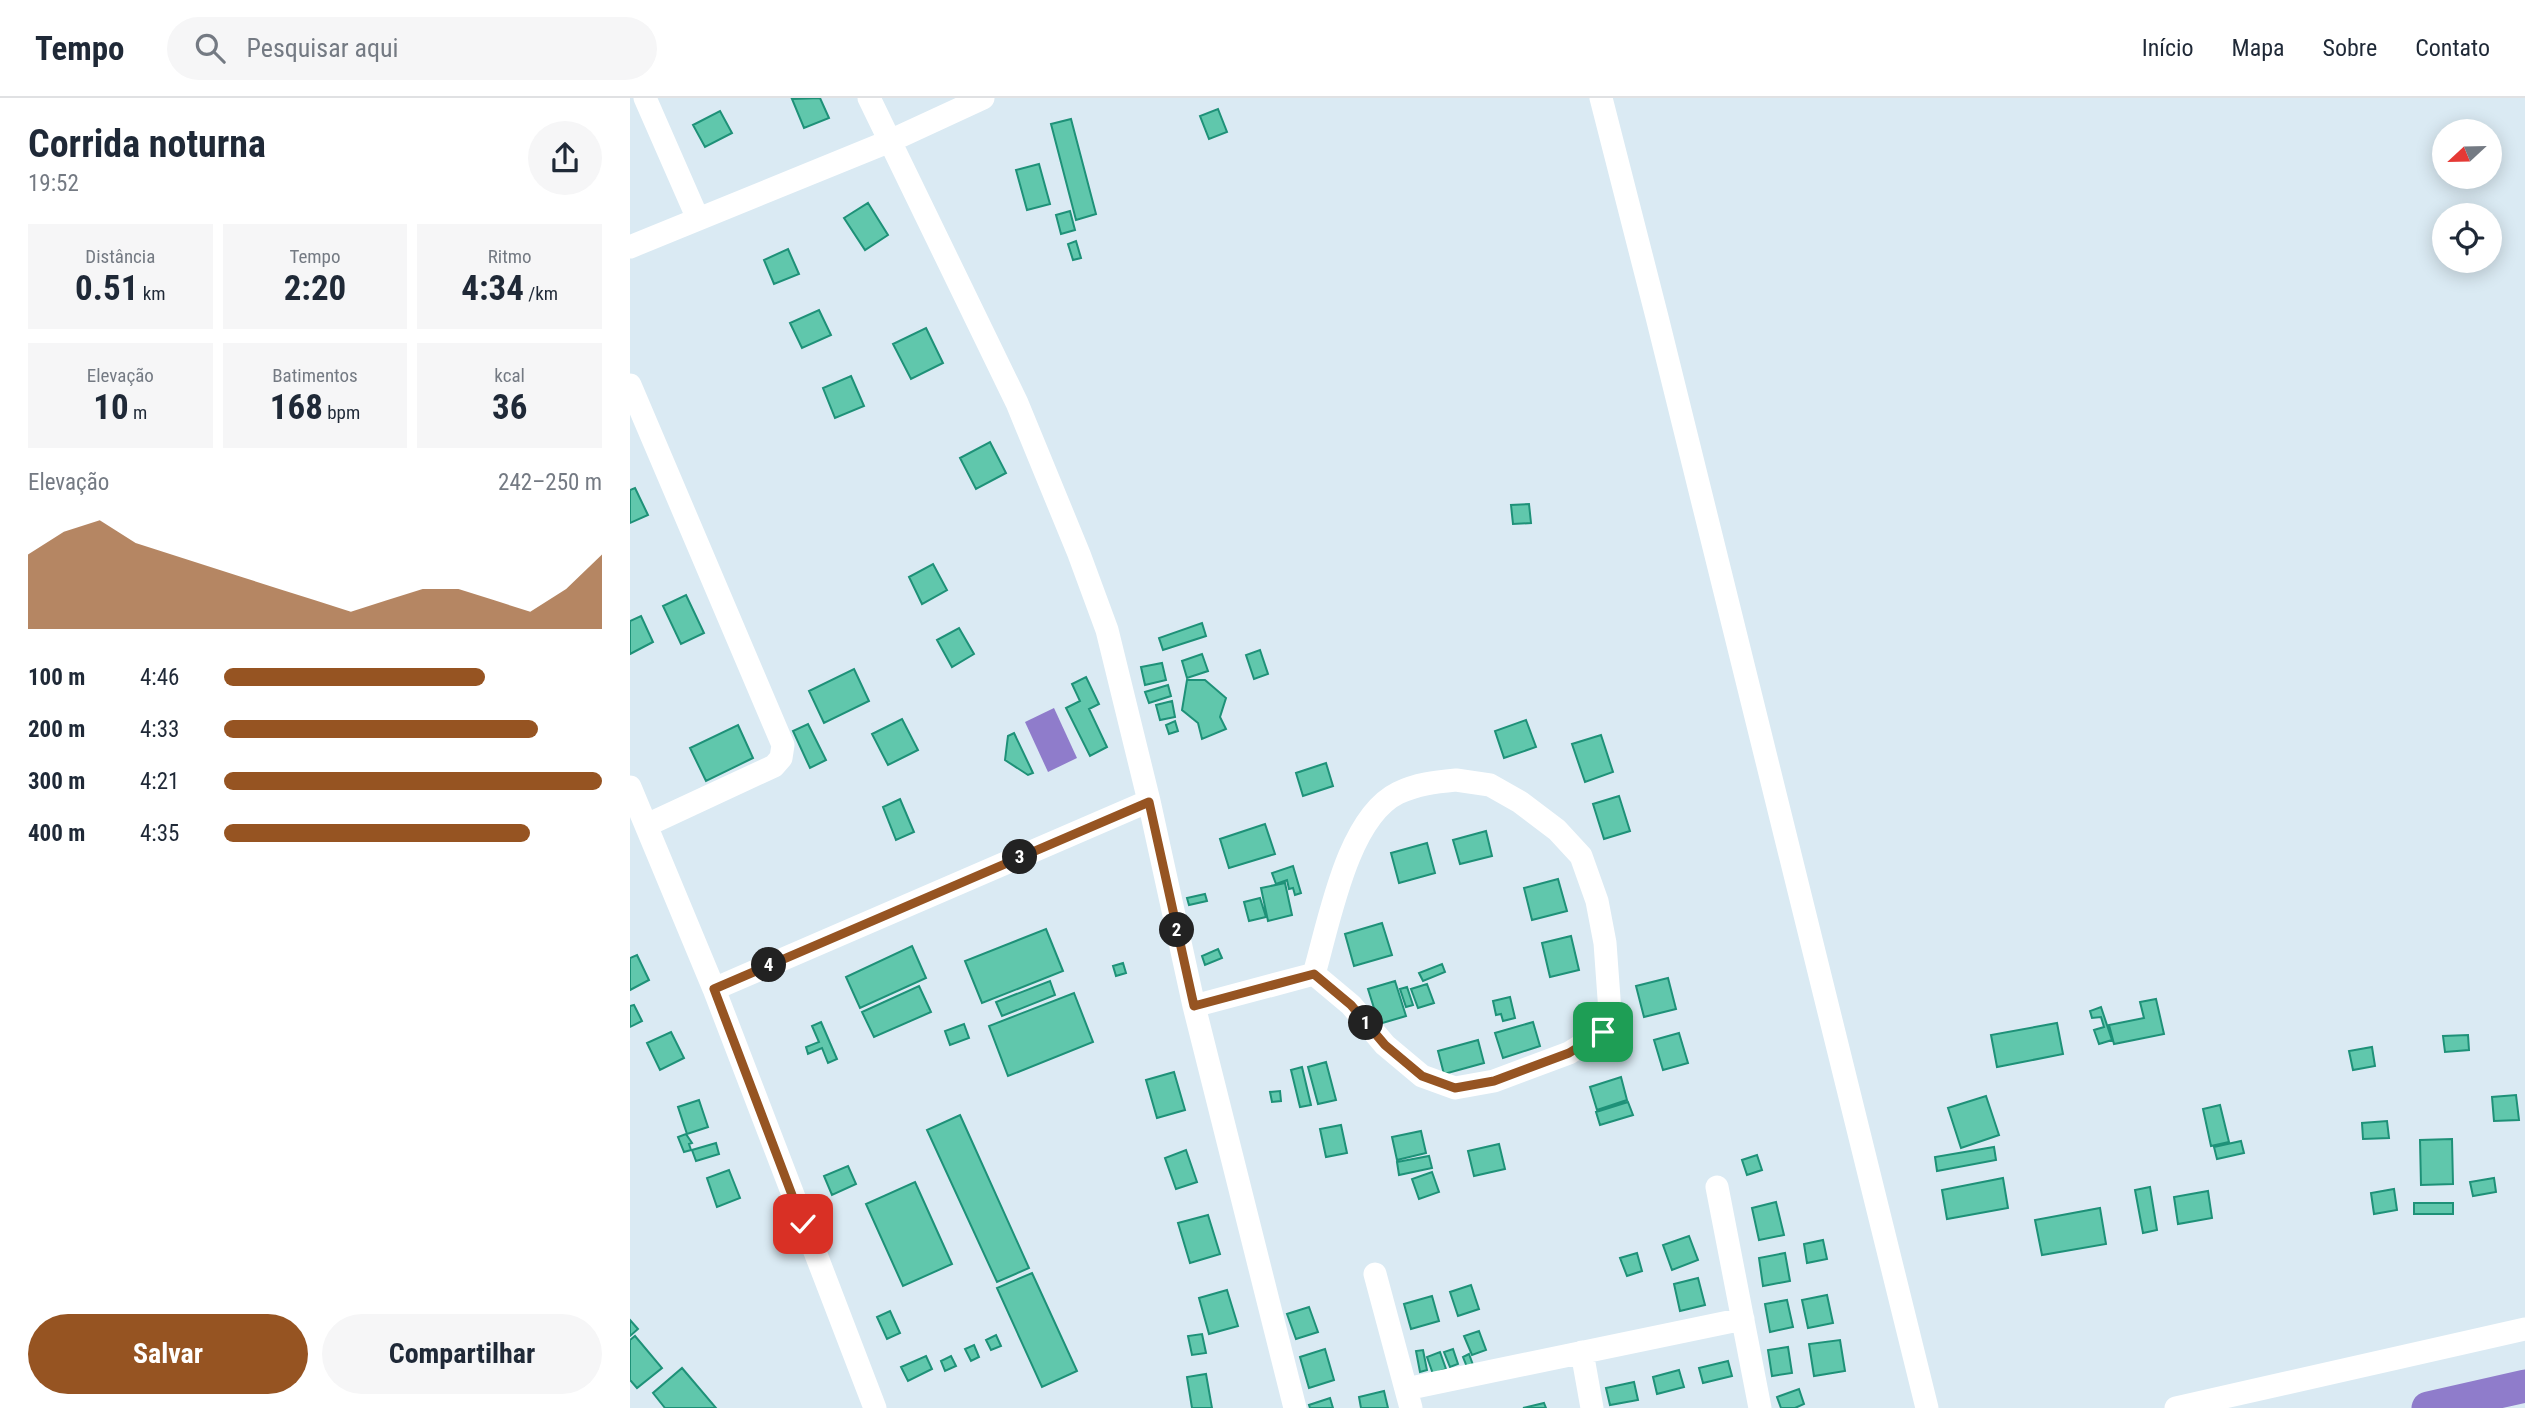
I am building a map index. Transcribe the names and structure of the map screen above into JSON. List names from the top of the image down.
{
  "north": "left",
  "page": {
    "header": "Tempo",
    "search": "Pesquisar aqui",
    "nav": [
      "Início",
      "Mapa",
      "Sobre",
      "Contato"
    ],
    "heading": ["Corrida noturna", "19:52"],
    "stats": [
      ["Distância", "0.51 km"],
      ["Tempo", "2:20"],
      ["Ritmo", "4:34 /km"],
      ["Elevação", "10 m"],
      ["Batimentos", "168 bpm"],
      ["kcal", "36"]
    ],
    "chart": ["Elevação", "242–250 m"],
    "list": [
      {
        "name": "100 m",
        "note": "4:46"
      },
      {
        "name": "200 m",
        "note": "4:33"
      },
      {
        "name": "300 m",
        "note": "4:21"
      },
      {
        "name": "400 m",
        "note": "4:35"
      }
    ],
    "pins": [
      "3",
      "2",
      "4",
      "1"
    ],
    "buttons": ["Salvar", "Compartilhar"]
  }
}
